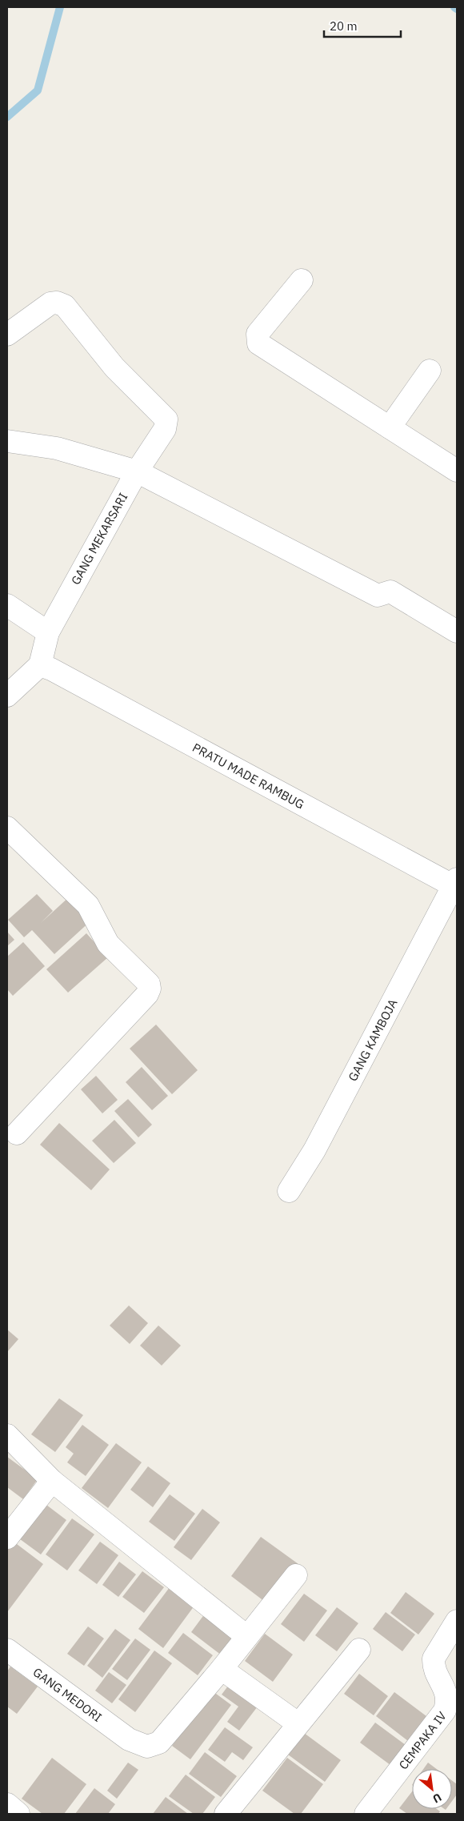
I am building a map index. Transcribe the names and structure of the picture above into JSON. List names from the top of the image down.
{
  "streets": {
    "street": [
      "GANG MEKARSARI",
      "PRATU MADE RAMBUG",
      "GANG KAMBOJA",
      "GANG MEDORI",
      "CEMPAKA IV"
    ]
  },
  "crossings": [
    ["GANG MEKARSARI", "PRATU MADE RAMBUG"],
    ["PRATU MADE RAMBUG", "GANG KAMBOJA"]
  ],
  "scale_bar": "20 m",
  "north": "bottom right"
}
